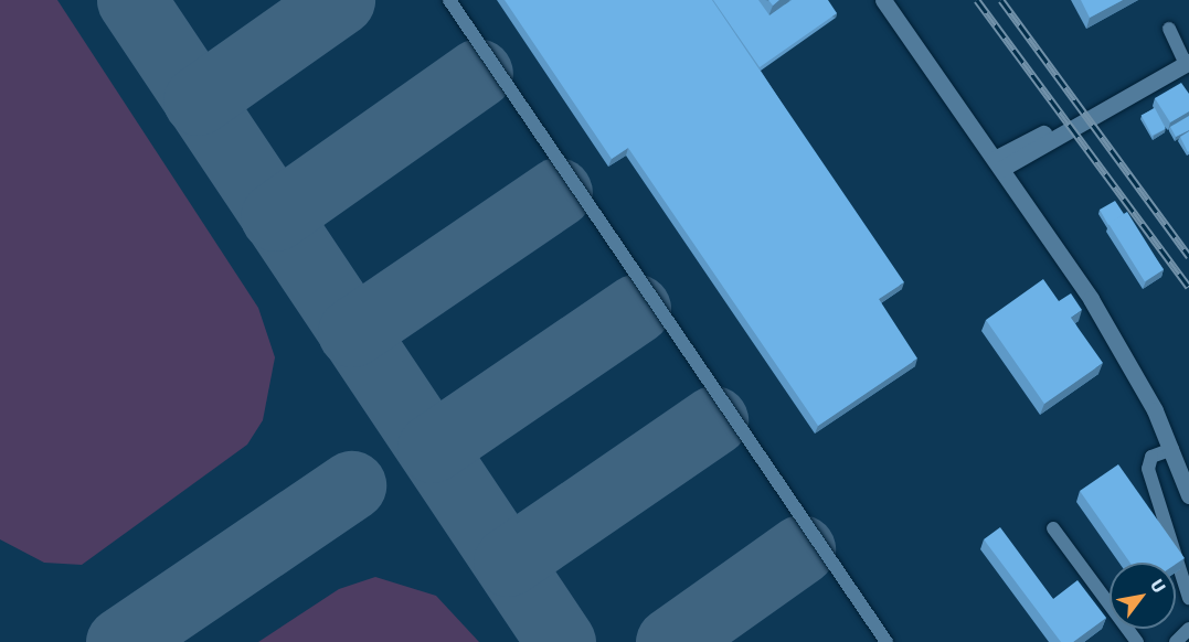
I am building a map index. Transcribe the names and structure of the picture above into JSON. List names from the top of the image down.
{
  "north": "top right"
}
